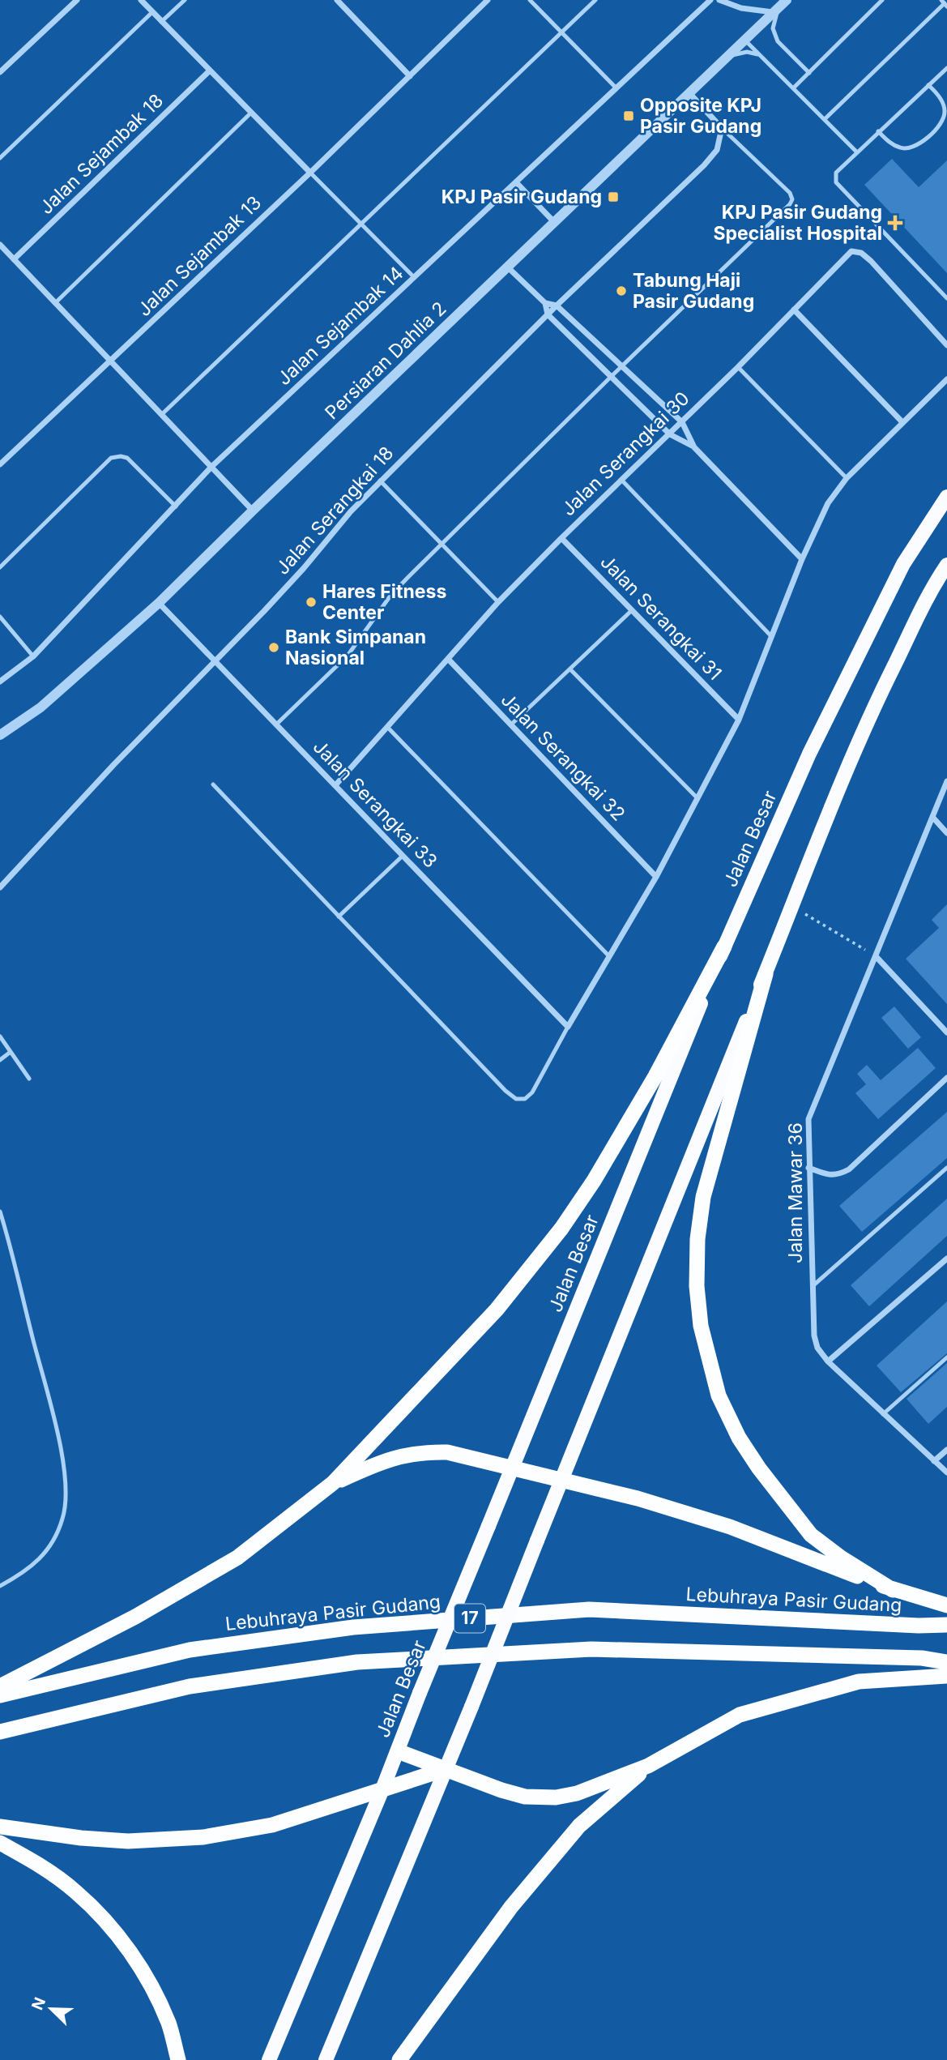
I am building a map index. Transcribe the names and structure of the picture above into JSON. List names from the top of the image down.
{
  "streets": {
    "highway": ["Lebuhraya Pasir Gudang", "17"],
    "main road": ["Jalan Besar"],
    "street": [
      "Jalan Sejambak 18",
      "Jalan Sejambak 13",
      "Jalan Sejambak 14",
      "Persiaran Dahlia 2",
      "Jalan Serangkai 30",
      "Jalan Serangkai 18",
      "Jalan Serangkai 31",
      "Jalan Serangkai 32",
      "Jalan Serangkai 33",
      "Jalan Mawar 36"
    ]
  },
  "crossings": [
    ["Persiaran Dahlia 2", "Jalan Serangkai 33"],
    ["Jalan Serangkai 30", "Jalan Serangkai 31"],
    ["Jalan Serangkai 30", "Jalan Serangkai 32"],
    ["Jalan Serangkai 30", "Jalan Serangkai 33"],
    ["Jalan Serangkai 18", "Jalan Serangkai 33"]
  ],
  "places": {
    "transit": ["Opposite KPJ Pasir Gudang", "KPJ Pasir Gudang"],
    "health": ["KPJ Pasir Gudang Specialist Hospital"],
    "other": ["Tabung Haji Pasir Gudang", "Hares Fitness Center", "Bank Simpanan Nasional"]
  },
  "north": "top left"
}
